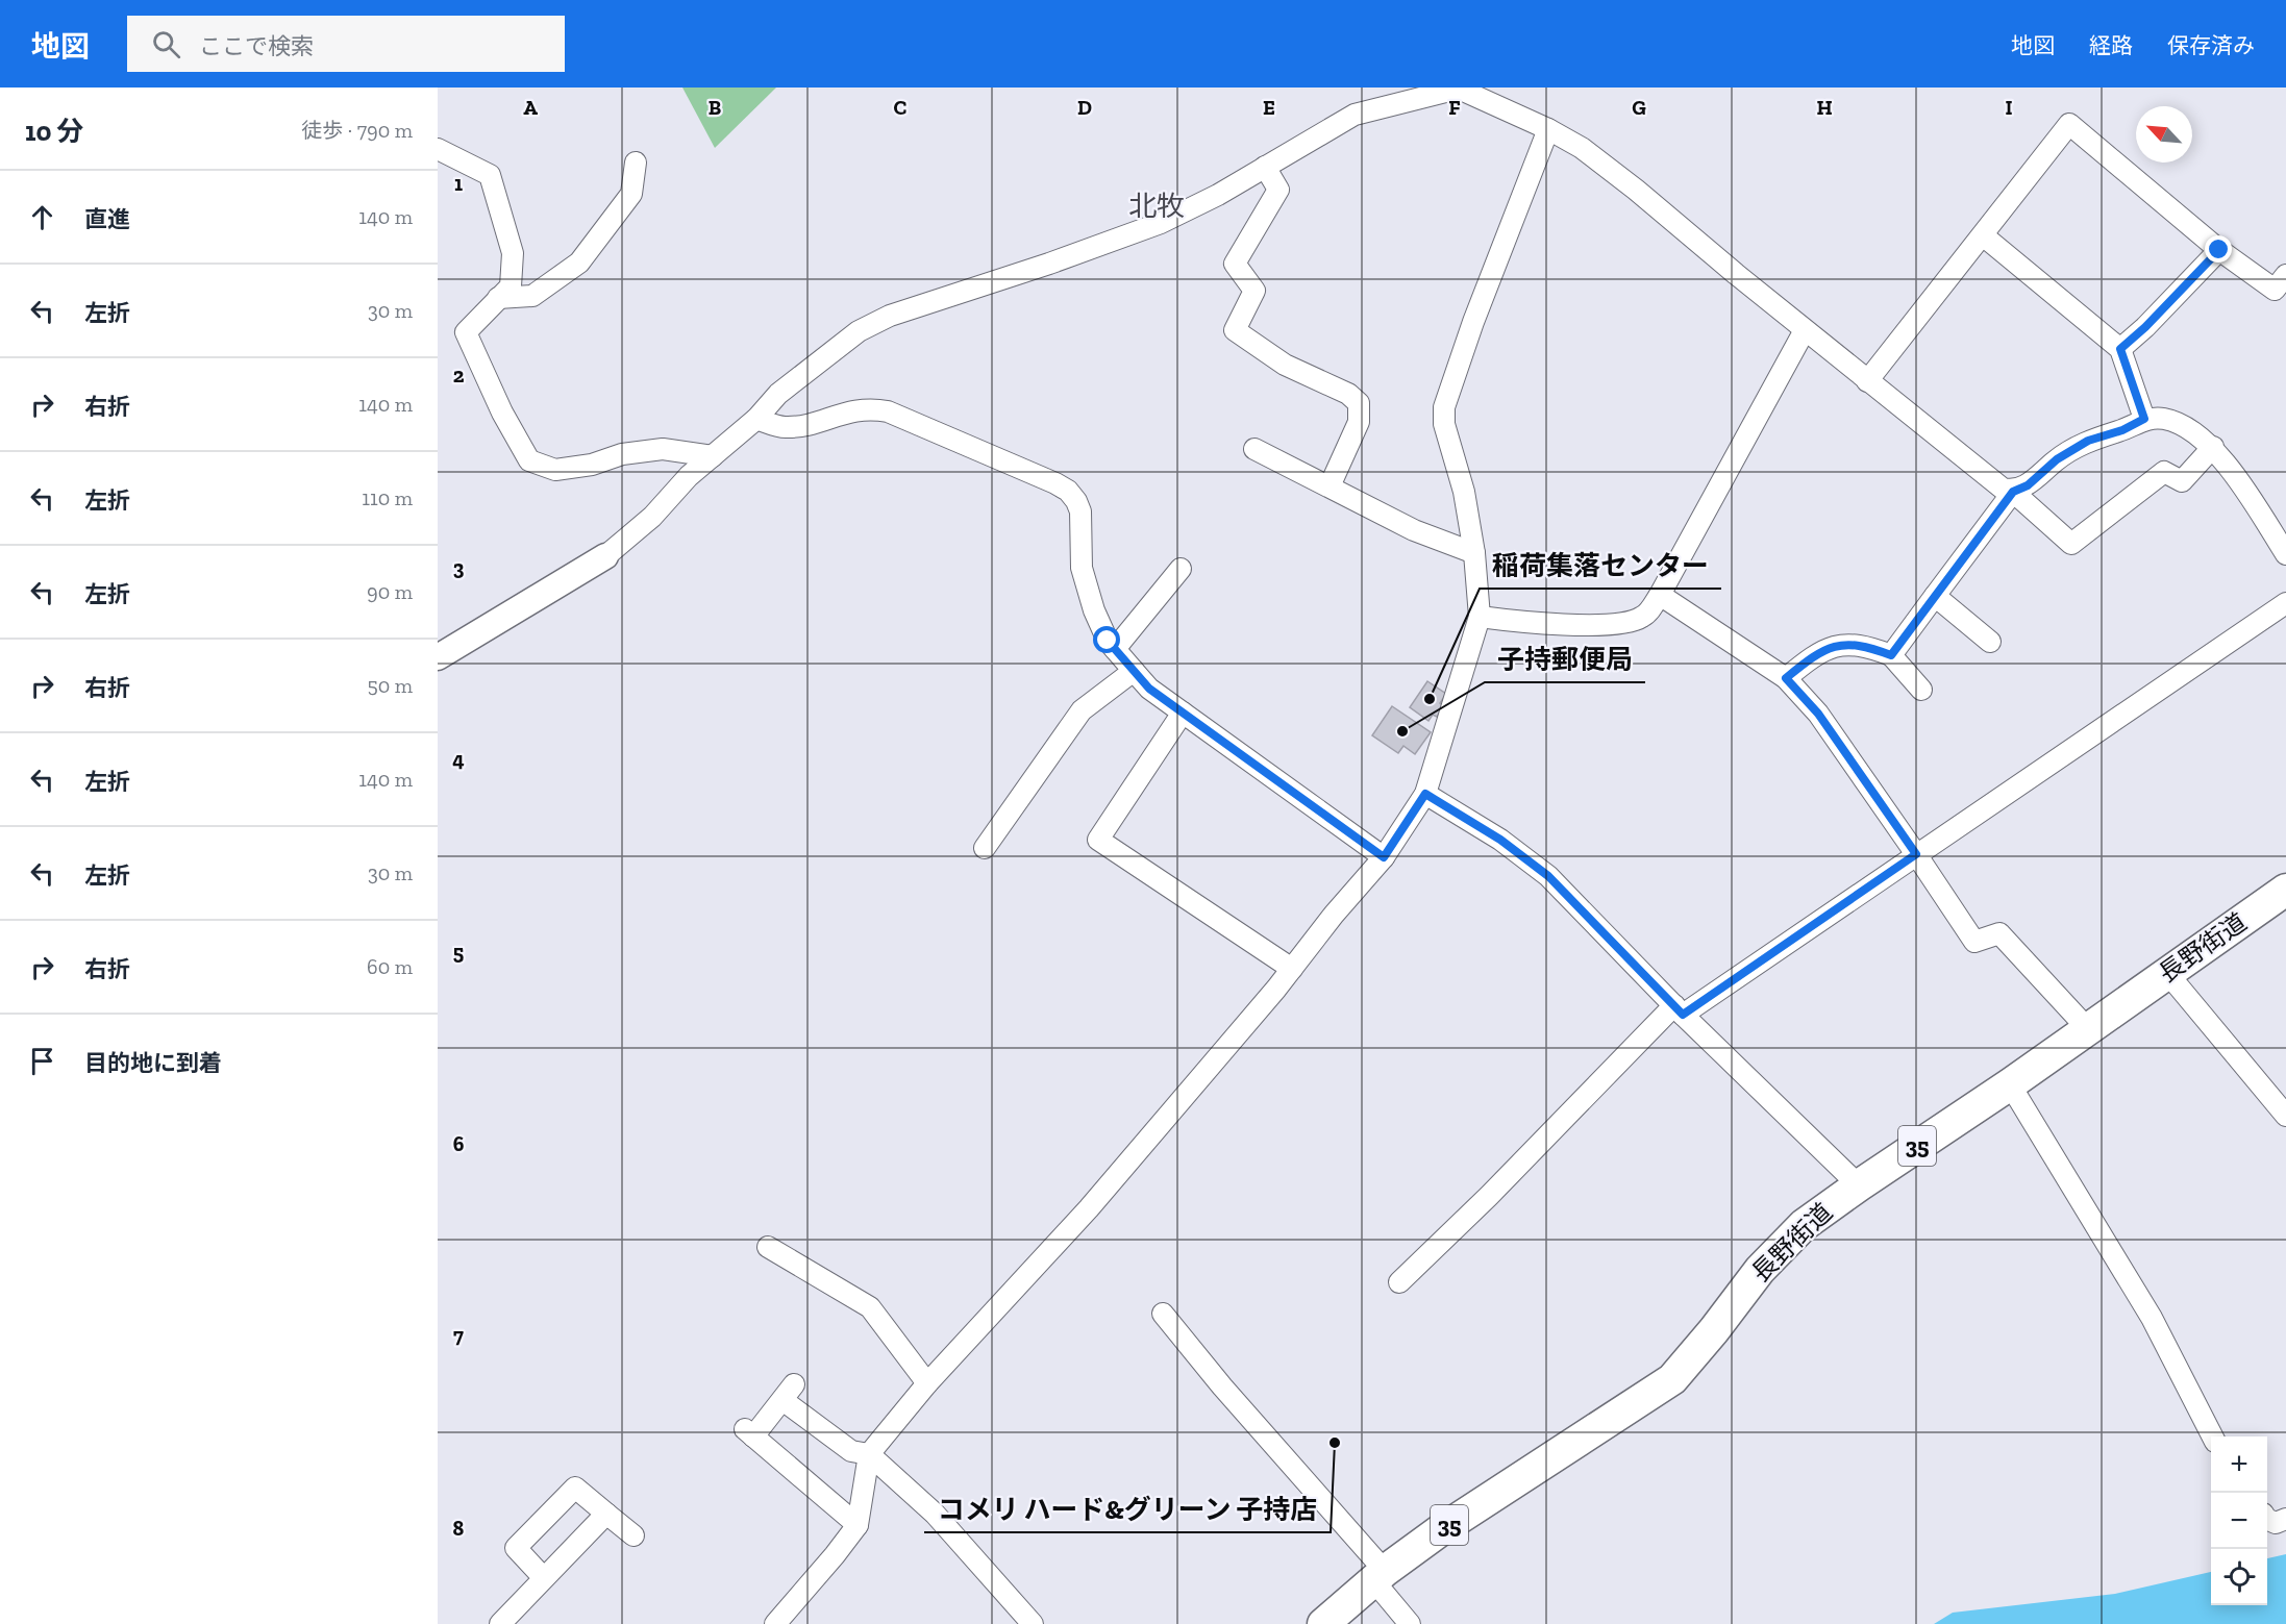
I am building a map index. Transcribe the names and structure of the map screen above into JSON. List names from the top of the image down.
{
  "streets": {
    "main road": ["長野街道", "35"]
  },
  "districts": ["北牧"],
  "places": ["稲荷集落センター", "子持郵便局", "コメリ ハード&グリーン 子持店"],
  "north": "top left",
  "page": {
    "header": "地図",
    "search": "ここで検索",
    "nav": ["地図", "経路", "保存済み"],
    "heading": ["10 分", "徒歩 · 790 m"],
    "list": [
      ["直進", "140 m"],
      ["左折", "30 m"],
      ["右折", "140 m"],
      ["左折", "110 m"],
      ["左折", "90 m"],
      ["右折", "50 m"],
      ["左折", "140 m"],
      ["左折", "30 m"],
      ["右折", "60 m"],
      "目的地に到着"
    ],
    "map_buttons": ["+", "−"]
  },
  "grid": {
    "columns": [
      "A",
      "B",
      "C",
      "D",
      "E",
      "F",
      "G",
      "H",
      "I"
    ],
    "rows": [
      "1",
      "2",
      "3",
      "4",
      "5",
      "6",
      "7",
      "8"
    ]
  }
}
